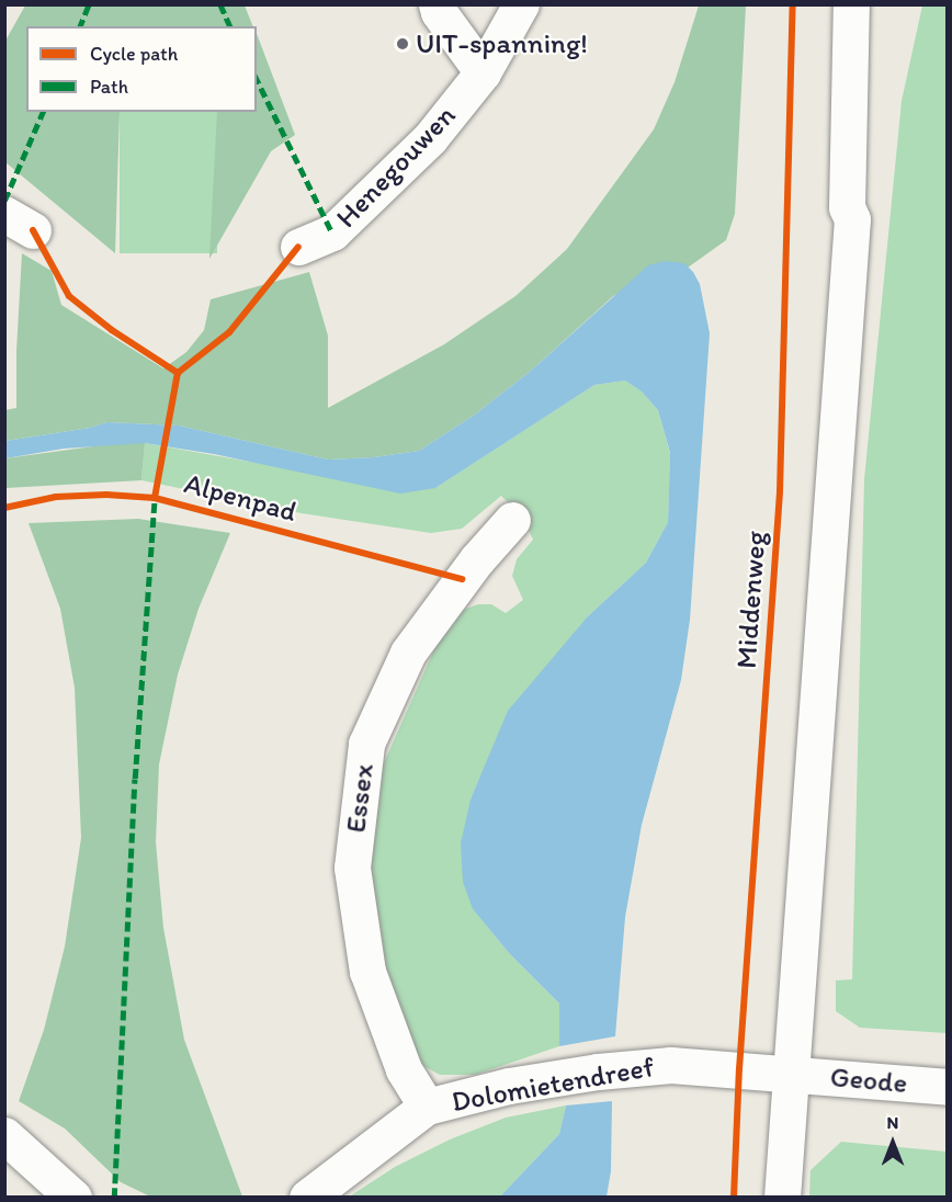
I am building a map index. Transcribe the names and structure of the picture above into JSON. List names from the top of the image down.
{
  "streets": {
    "street": [
      "Henegouwen",
      "Essex",
      "Geode",
      "Dolomietendreef"
    ],
    "cycle path": ["Alpenpad", "Middenweg"]
  },
  "crossings": [
    ["Essex", "Dolomietendreef"],
    ["Geode", "Dolomietendreef"]
  ],
  "places": ["UIT-spanning!"],
  "legend": ["Cycle path", "Path"],
  "north": "top"
}
